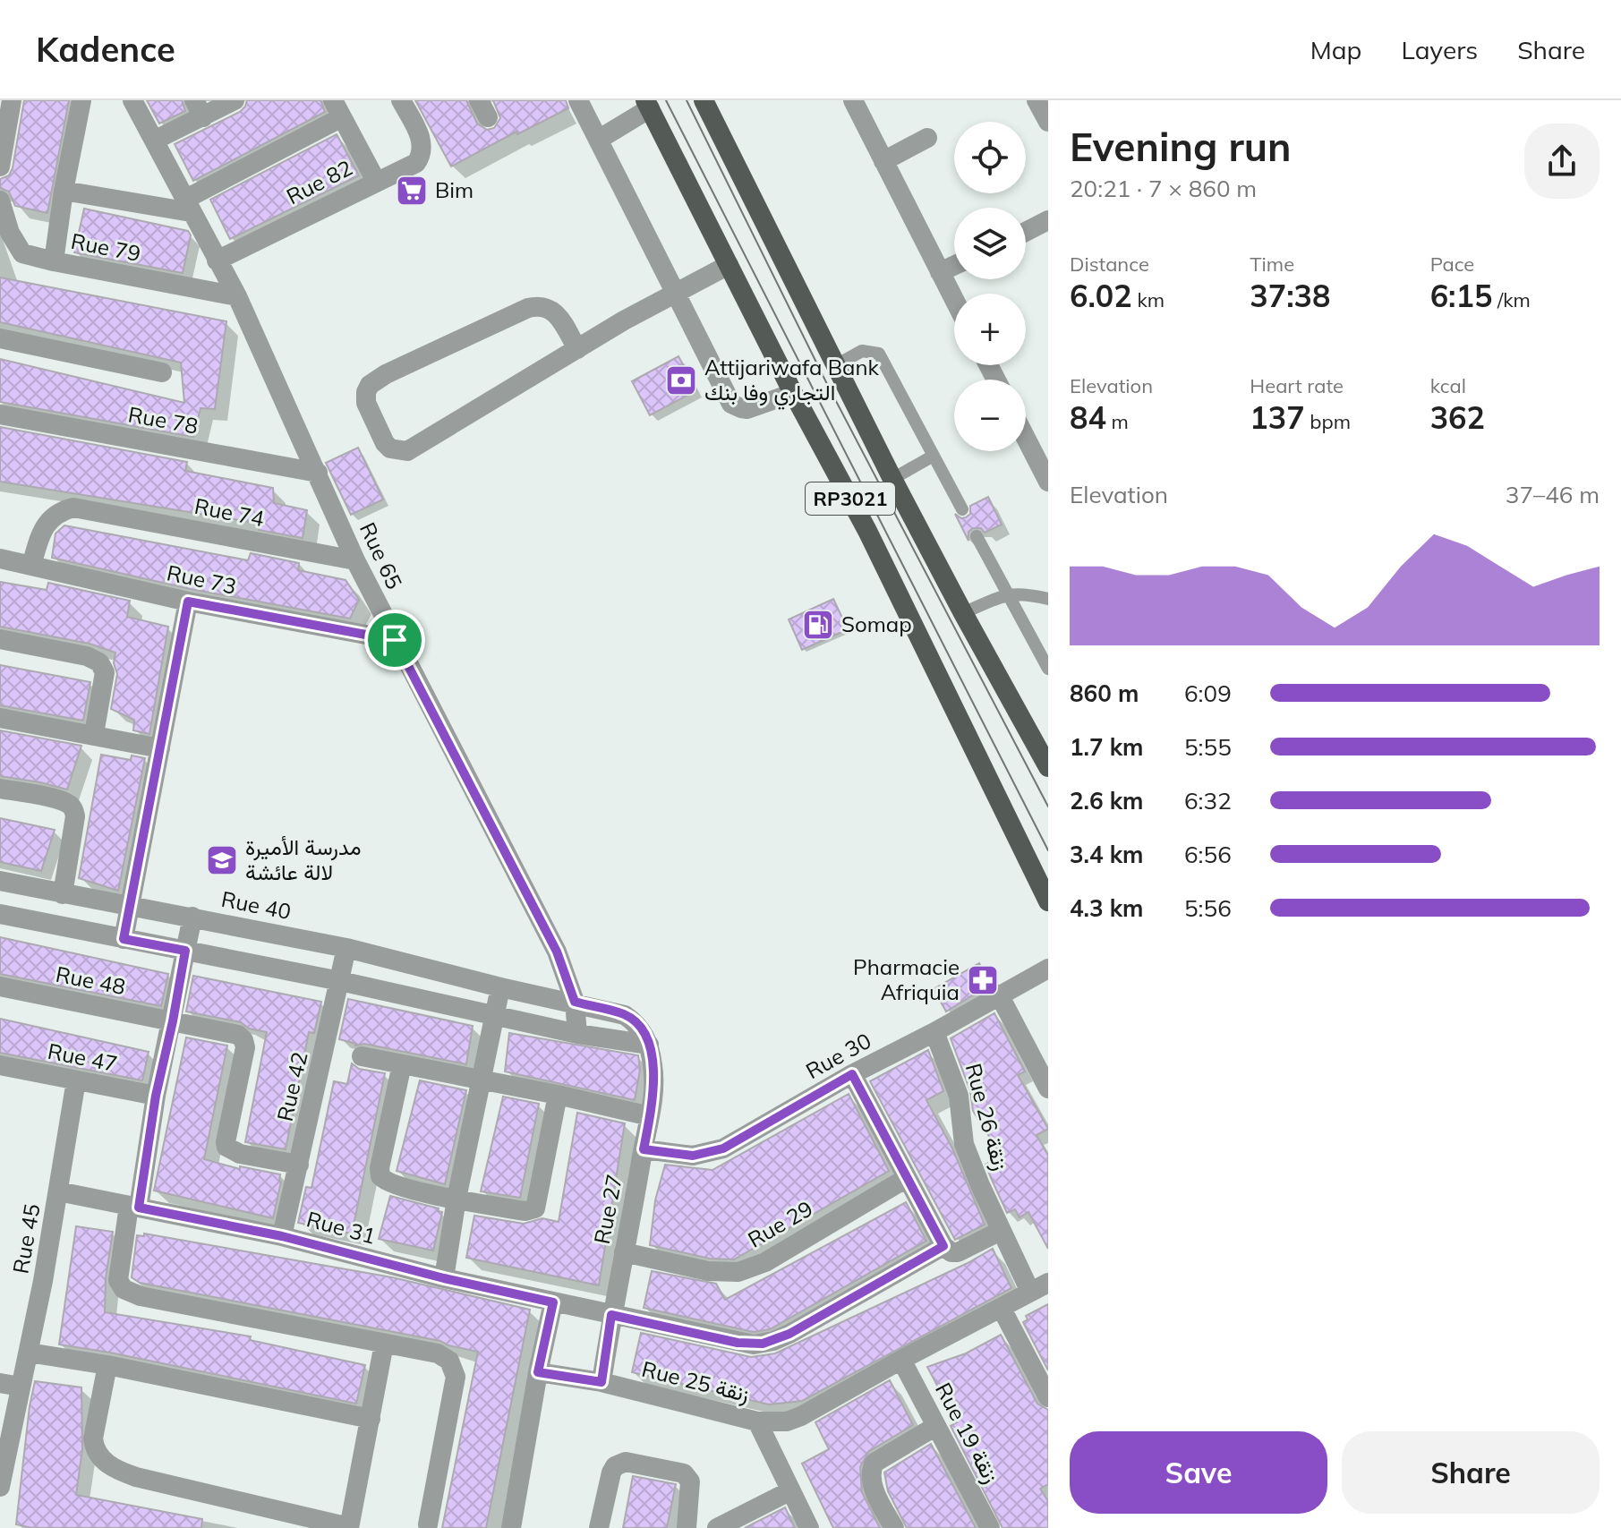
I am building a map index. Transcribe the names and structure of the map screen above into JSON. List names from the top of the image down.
{
  "streets": {
    "main road": ["RP3021"],
    "street": [
      "Rue 82",
      "Rue 79",
      "Rue 78",
      "Rue 74",
      "Rue 65",
      "Rue 73",
      "Rue 40",
      "Rue 48",
      "Rue 30",
      "Rue 47",
      "Rue 42",
      "Rue 26 زنقة",
      "Rue 27",
      "Rue 29",
      "Rue 31",
      "Rue 45",
      "Rue 25 زنقة",
      "Rue 19 زنقة"
    ]
  },
  "crossings": [
    ["Rue 82", "Rue 65"],
    ["Rue 79", "Rue 65"],
    ["Rue 78", "Rue 65"],
    ["Rue 74", "Rue 65"],
    ["Rue 74", "Rue 73"],
    ["Rue 65", "Rue 73"],
    ["Rue 65", "Rue 40"],
    ["Rue 40", "Rue 42"],
    ["Rue 40", "Rue 27"],
    ["Rue 48", "Rue 42"],
    ["Rue 30", "Rue 26 زنقة"],
    ["Rue 30", "Rue 27"],
    ["Rue 47", "Rue 45"],
    ["Rue 42", "Rue 31"],
    ["Rue 26 زنقة", "Rue 25 زنقة"],
    ["Rue 27", "Rue 29"],
    ["Rue 27", "Rue 31"],
    ["Rue 27", "Rue 25 زنقة"],
    ["Rue 31", "Rue 45"],
    ["Rue 25 زنقة", "Rue 19 زنقة"]
  ],
  "places": {
    "supermarket": ["Bim"],
    "bank": ["Attijariwafa Bank التجاري وفا بنك"],
    "fuel station": ["Somap"],
    "school or university": ["مدرسة الأميرة لالة عائشة"],
    "pharmacy": ["Pharmacie Afriquia"]
  },
  "page": {
    "header": "Kadence",
    "nav": ["Map", "Layers", "Share"],
    "heading": ["Evening run", "20:21 · 7 × 860 m"],
    "map_buttons": ["+", "−"],
    "stats": [
      ["Distance", "6.02 km"],
      ["Time", "37:38"],
      ["Pace", "6:15 /km"],
      ["Elevation", "84 m"],
      ["Heart rate", "137 bpm"],
      ["kcal", "362"]
    ],
    "chart": ["Elevation", "37–46 m"],
    "list": [
      {
        "name": "860 m",
        "note": "6:09"
      },
      {
        "name": "1.7 km",
        "note": "5:55"
      },
      {
        "name": "2.6 km",
        "note": "6:32"
      },
      {
        "name": "3.4 km",
        "note": "6:56"
      },
      {
        "name": "4.3 km",
        "note": "5:56"
      }
    ],
    "buttons": ["Save", "Share"]
  }
}
